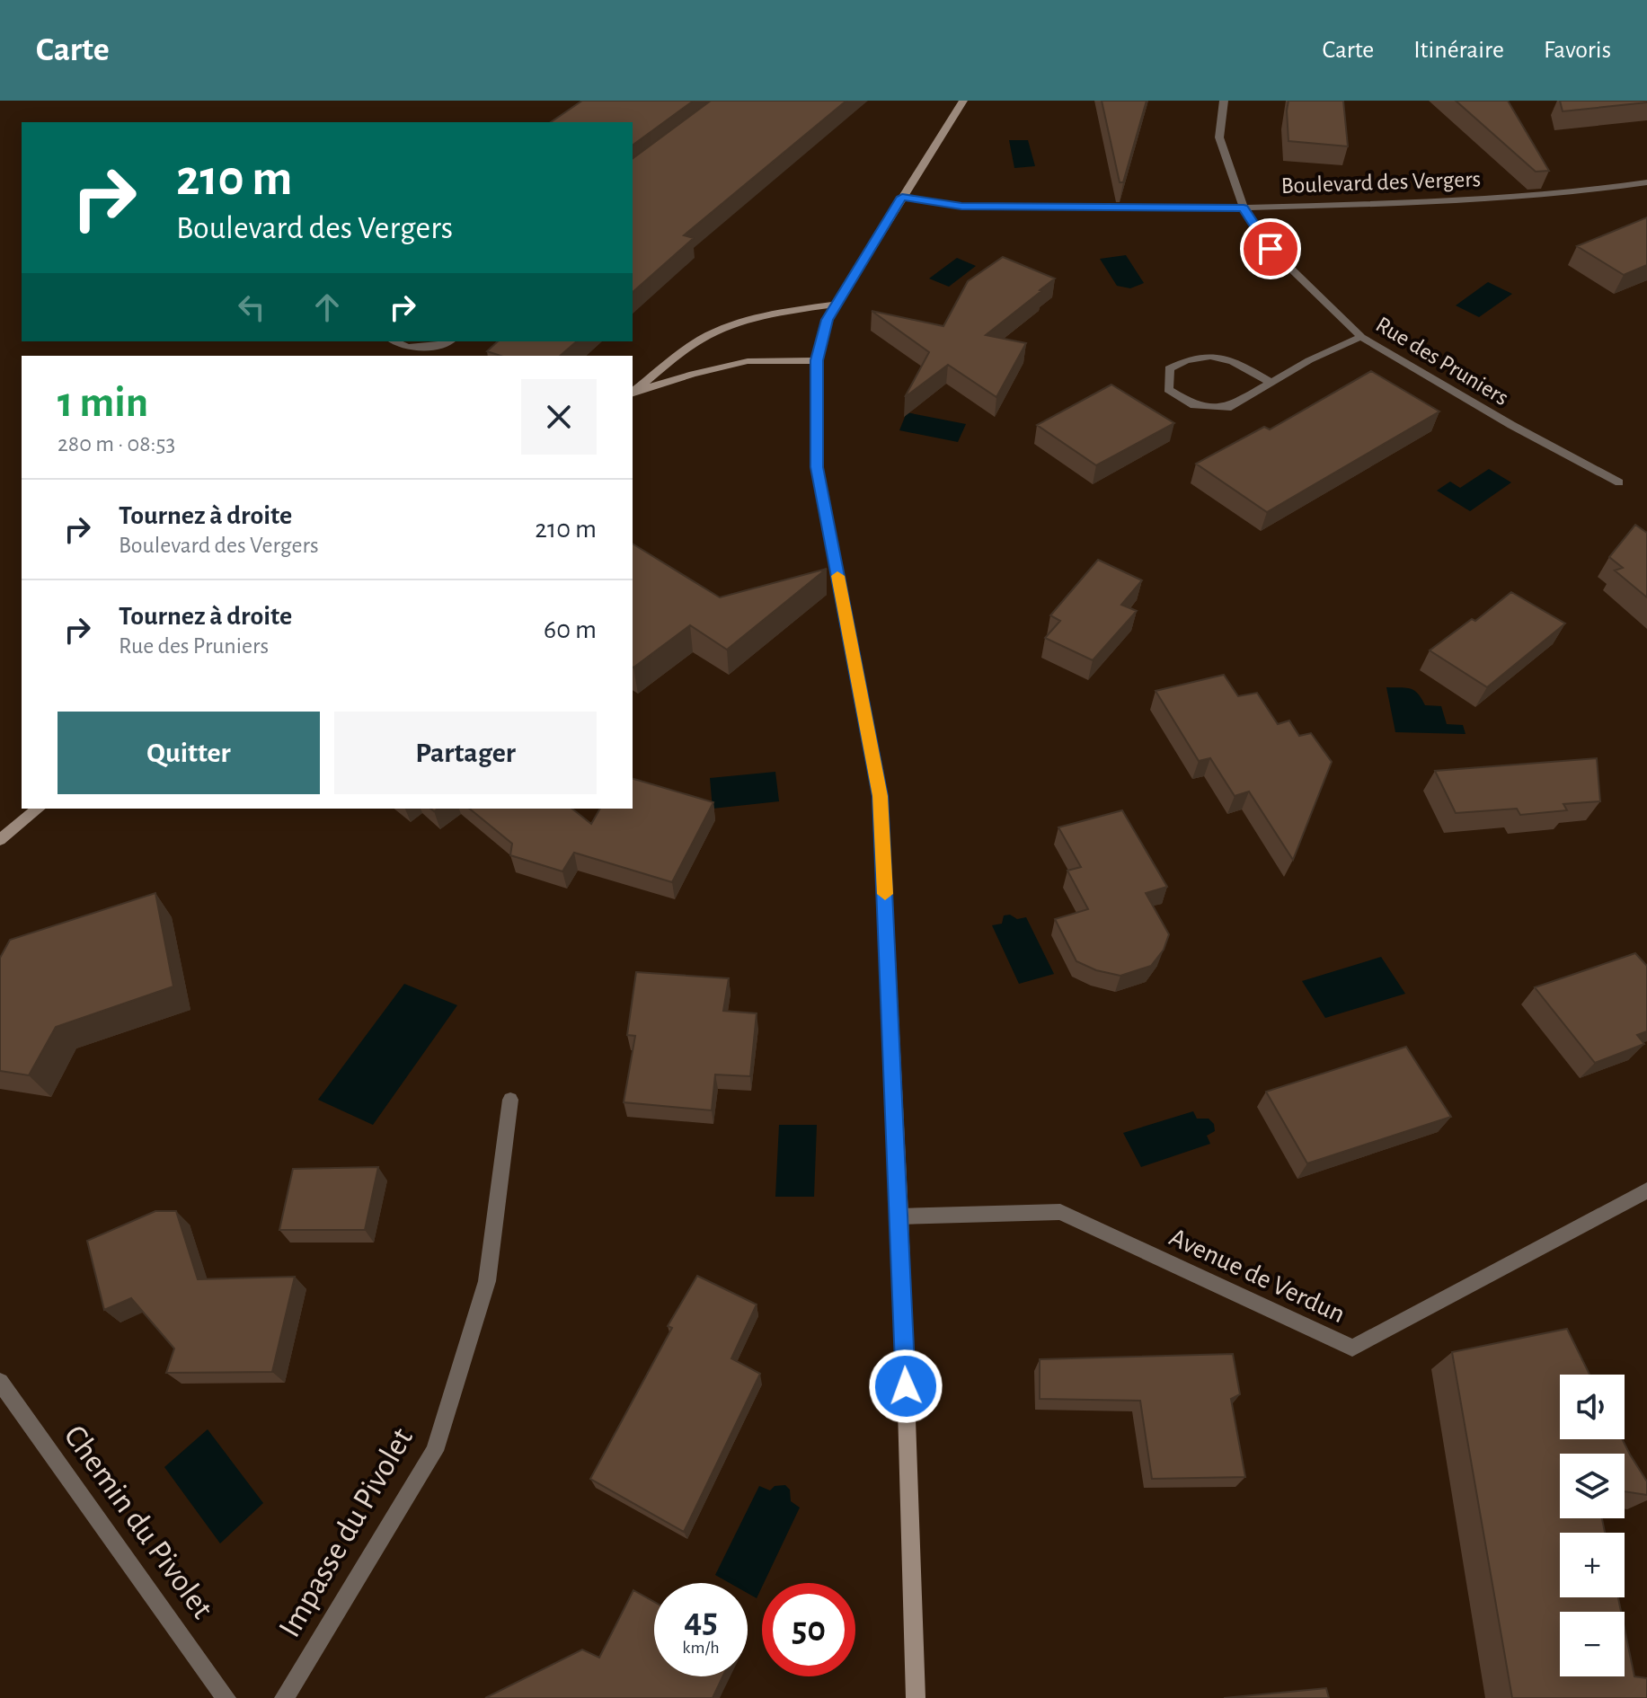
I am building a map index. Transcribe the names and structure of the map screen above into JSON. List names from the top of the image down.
{
  "streets": {
    "street": [
      "Boulevard des Vergers",
      "Rue des Pruniers",
      "Avenue de Verdun",
      "Chemin du Pivolet",
      "Impasse du Pivolet"
    ]
  },
  "crossings": [
    ["Boulevard des Vergers", "Rue des Pruniers"]
  ],
  "page": {
    "header": "Carte",
    "nav": ["Carte", "Itinéraire", "Favoris"],
    "turn": ["210 m", "Boulevard des Vergers"],
    "heading": ["1 min", "280 m · 08:53"],
    "list": [
      {
        "name": "Tournez à droite",
        "note": "Boulevard des Vergers",
        "value": "210 m"
      },
      {
        "name": "Tournez à droite",
        "note": "Rue des Pruniers",
        "value": "60 m"
      }
    ],
    "buttons": ["Quitter", "Partager"],
    "map_buttons": ["+", "−"],
    "speed": "45 km/h",
    "limit": "50"
  }
}
